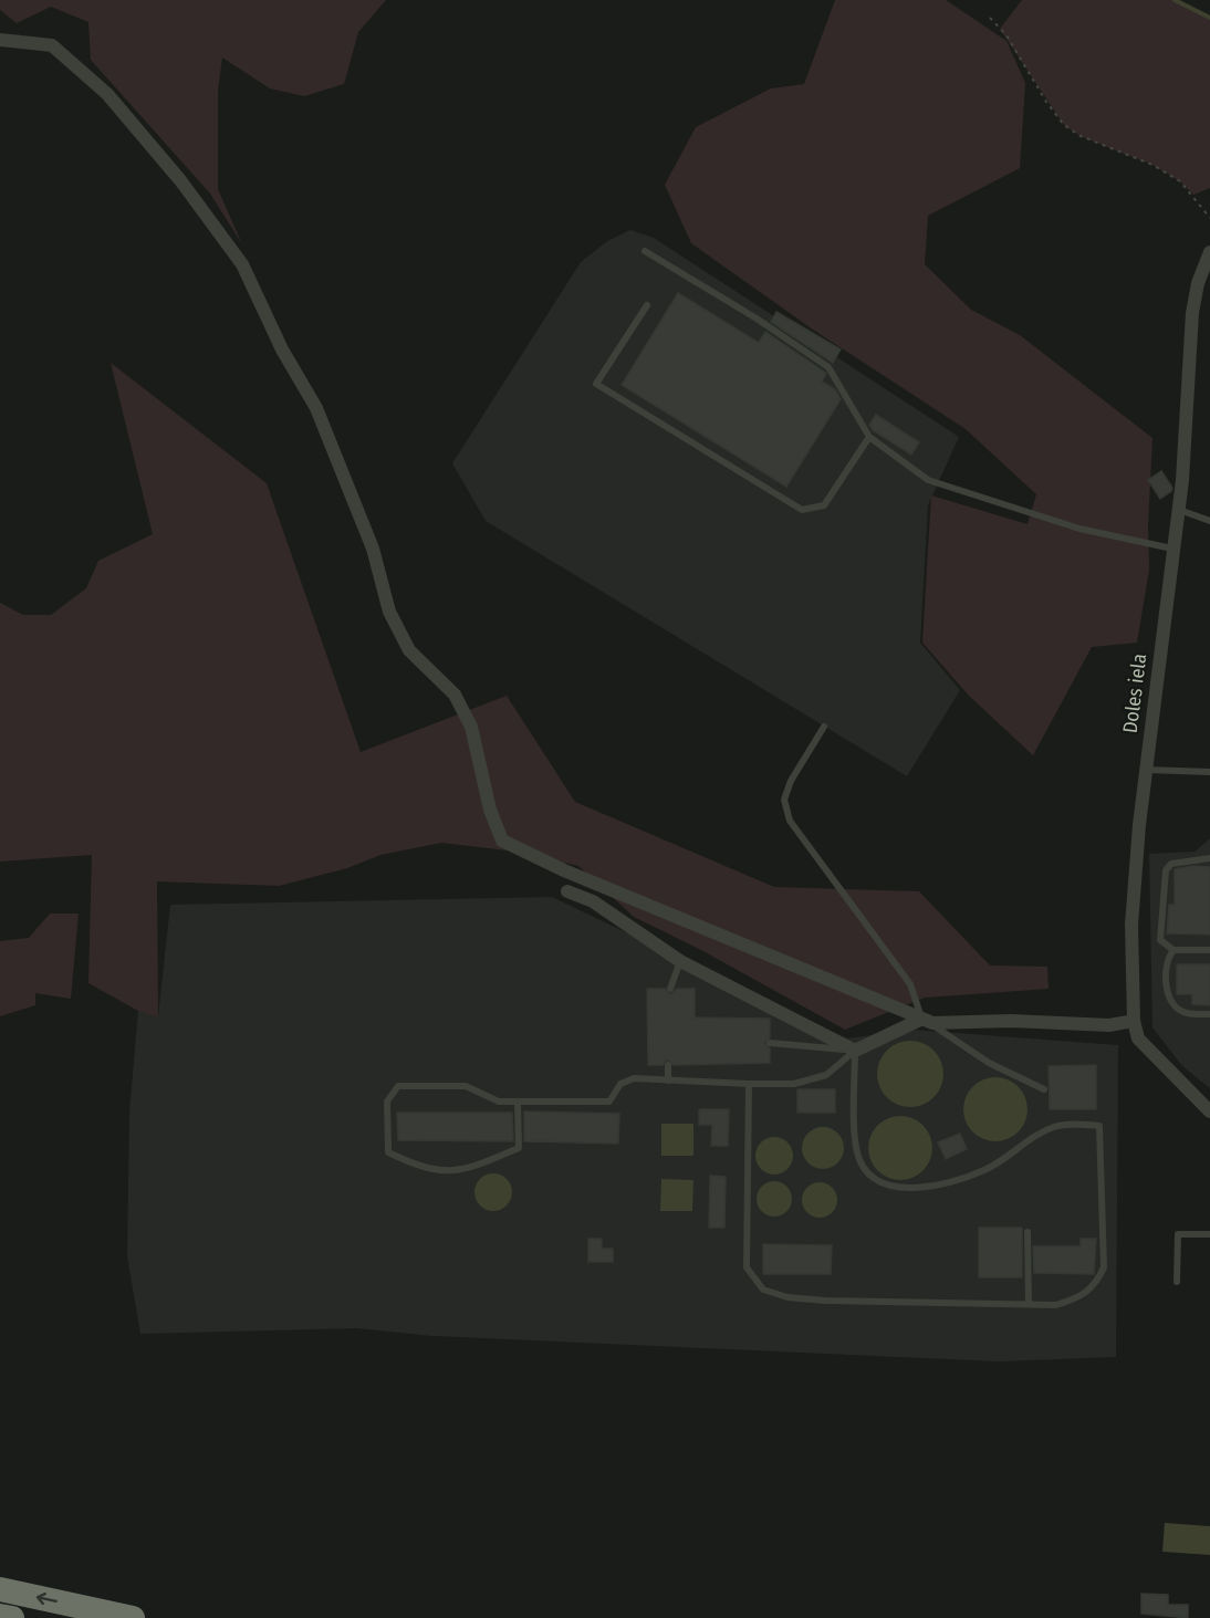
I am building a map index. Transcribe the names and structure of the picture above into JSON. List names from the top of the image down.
{
  "streets": {
    "street": ["Doles iela"]
  }
}
